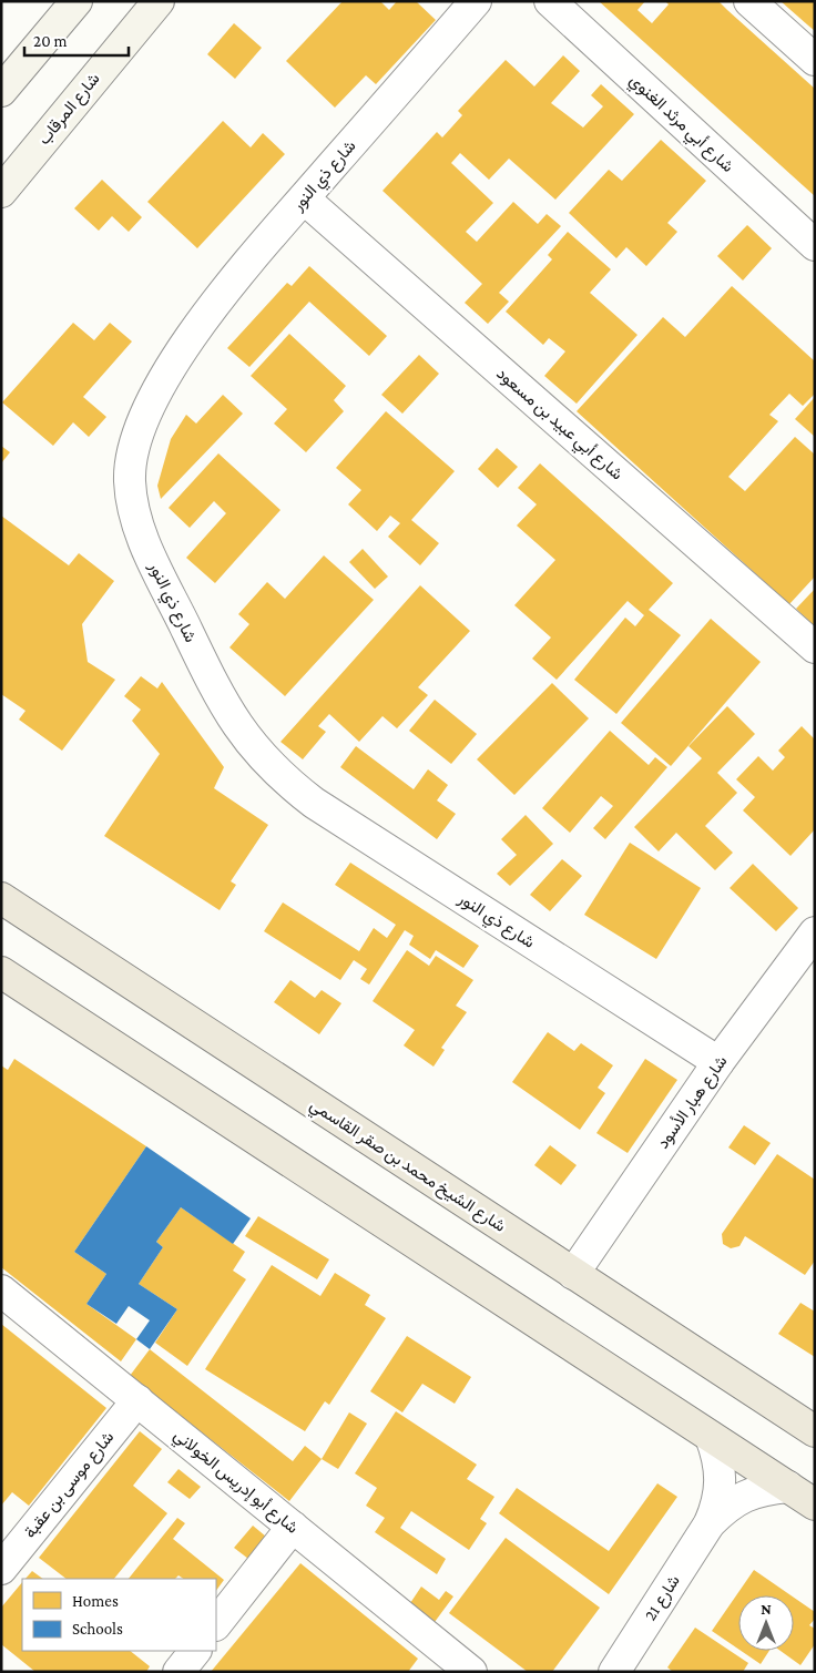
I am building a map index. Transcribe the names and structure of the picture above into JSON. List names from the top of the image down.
{
  "streets": {
    "main road": ["شارع المرقاب", "شارع الشيخ محمد بن صقر القاسمي"],
    "street": [
      "شارع أبي مرثد الغنوي",
      "شارع ذي النور",
      "شارع أبي عبيد بن مسعود",
      "شارع هبار الأسود",
      "شارع أبو إدريس الخولاني",
      "شارع موسى بن عقبة",
      "شارع 21"
    ]
  },
  "crossings": [
    ["شارع ذي النور", "شارع أبي عبيد بن مسعود"],
    ["شارع ذي النور", "شارع هبار الأسود"],
    ["شارع هبار الأسود", "شارع الشيخ محمد بن صقر القاسمي"],
    ["شارع أبو إدريس الخولاني", "شارع موسى بن عقبة"]
  ],
  "legend": ["Homes", "Schools"],
  "scale_bar": "20 m",
  "north": "top"
}
